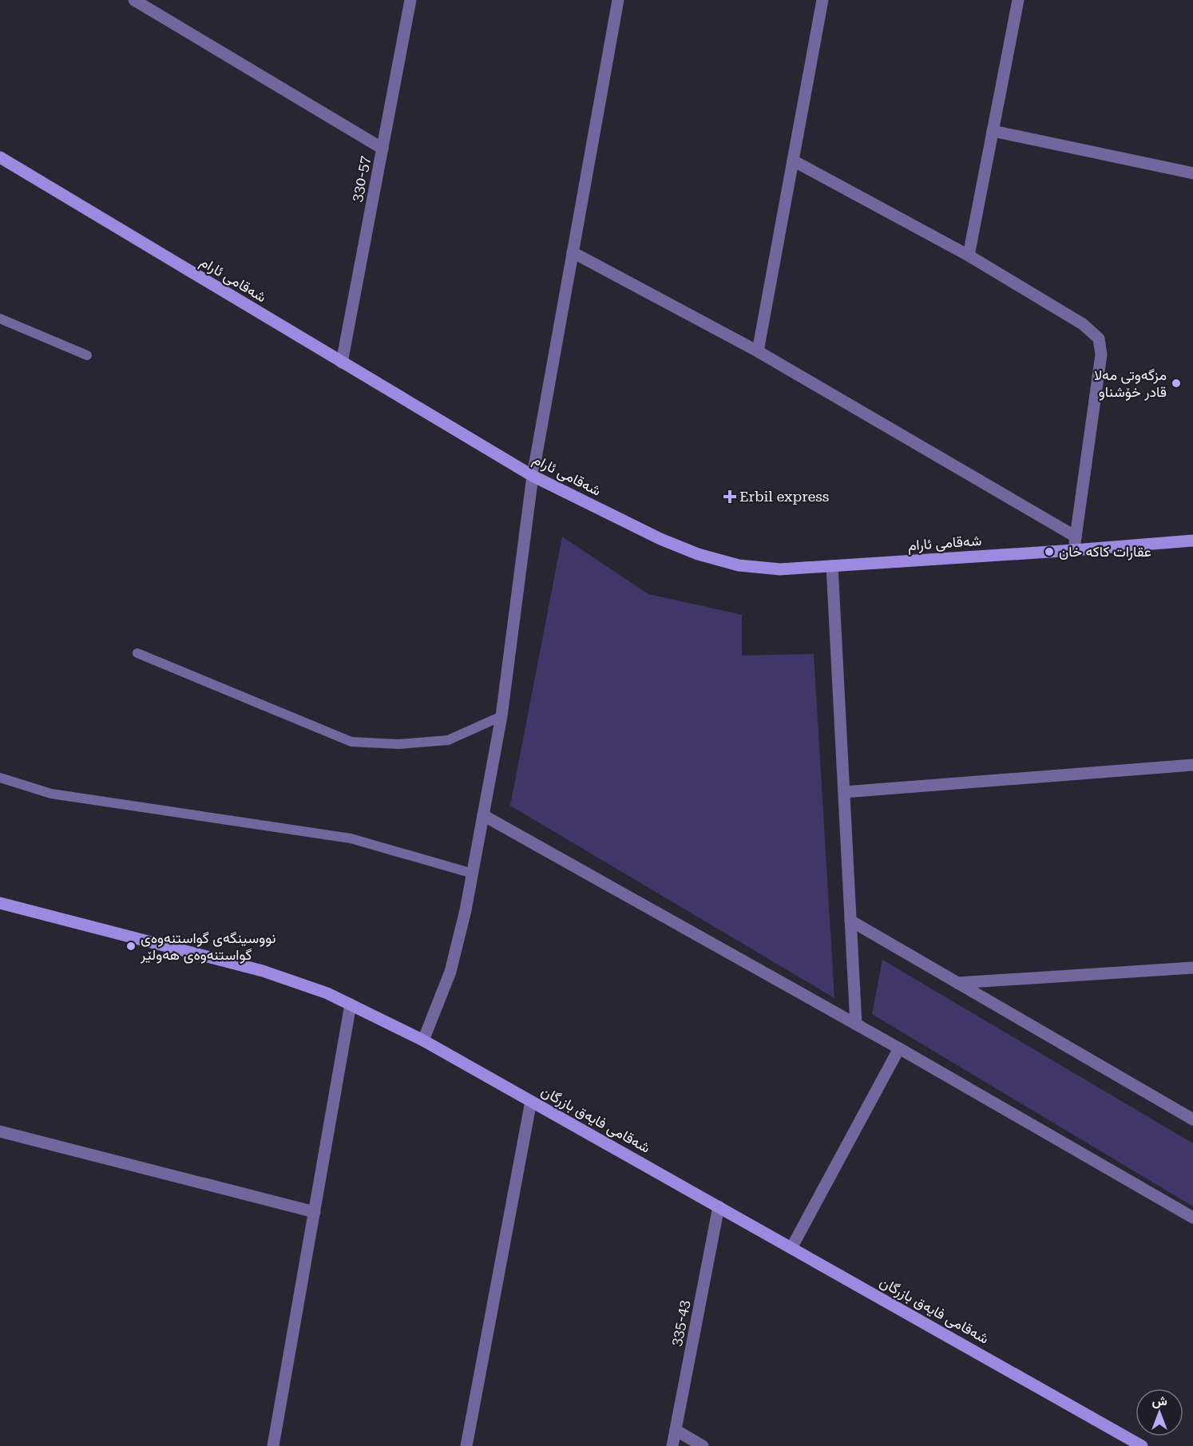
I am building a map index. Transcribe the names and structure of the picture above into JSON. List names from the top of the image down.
{
  "streets": {
    "street": [
      "330-57",
      "شەقامی ئارام",
      "شەقامی فایەق بازرگان",
      "335-43"
    ]
  },
  "crossings": [
    ["330-57", "شەقامی ئارام"],
    ["شەقامی فایەق بازرگان", "335-43"]
  ],
  "places": {
    "other": ["مزگەوتی مەلا قادر خۆشناو", "عقارات كاكه خان", "نووسینگەی گواستنەوەی گواستنەوەی هەولێر"],
    "health": ["Erbil express"]
  },
  "north": "top"
}
